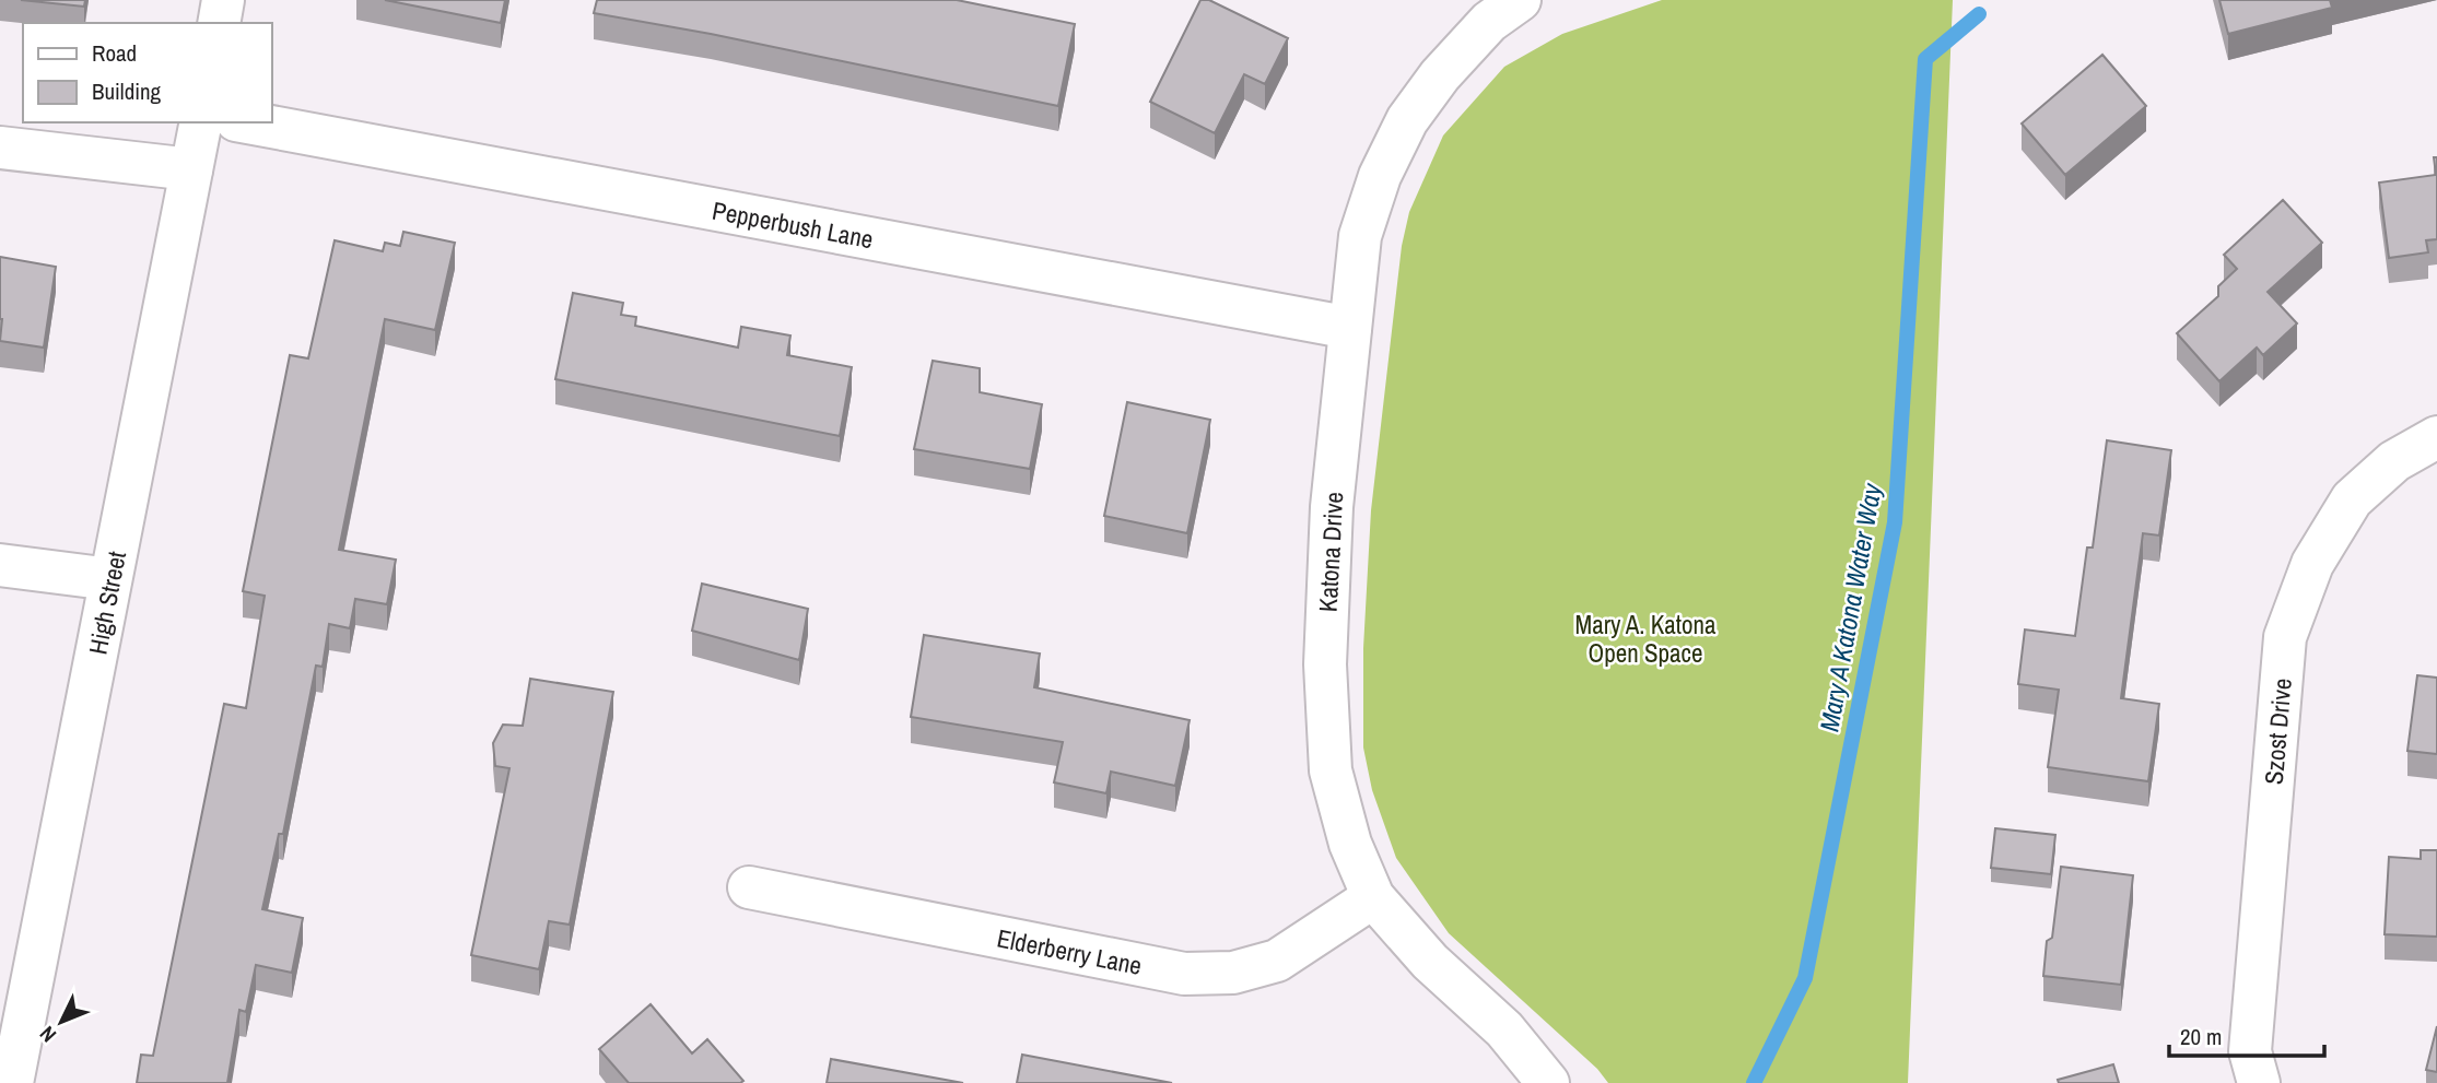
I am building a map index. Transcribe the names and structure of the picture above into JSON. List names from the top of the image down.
{
  "streets": {
    "street": [
      "Pepperbush Lane",
      "Katona Drive",
      "High Street",
      "Szost Drive",
      "Elderberry Lane"
    ]
  },
  "crossings": [
    ["Pepperbush Lane", "Katona Drive"],
    ["Katona Drive", "Elderberry Lane"]
  ],
  "water": ["Mary A Katona Water Way"],
  "parks": ["Mary A. Katona Open Space"],
  "legend": ["Road", "Building"],
  "scale_bar": "20 m",
  "north": "bottom left"
}
